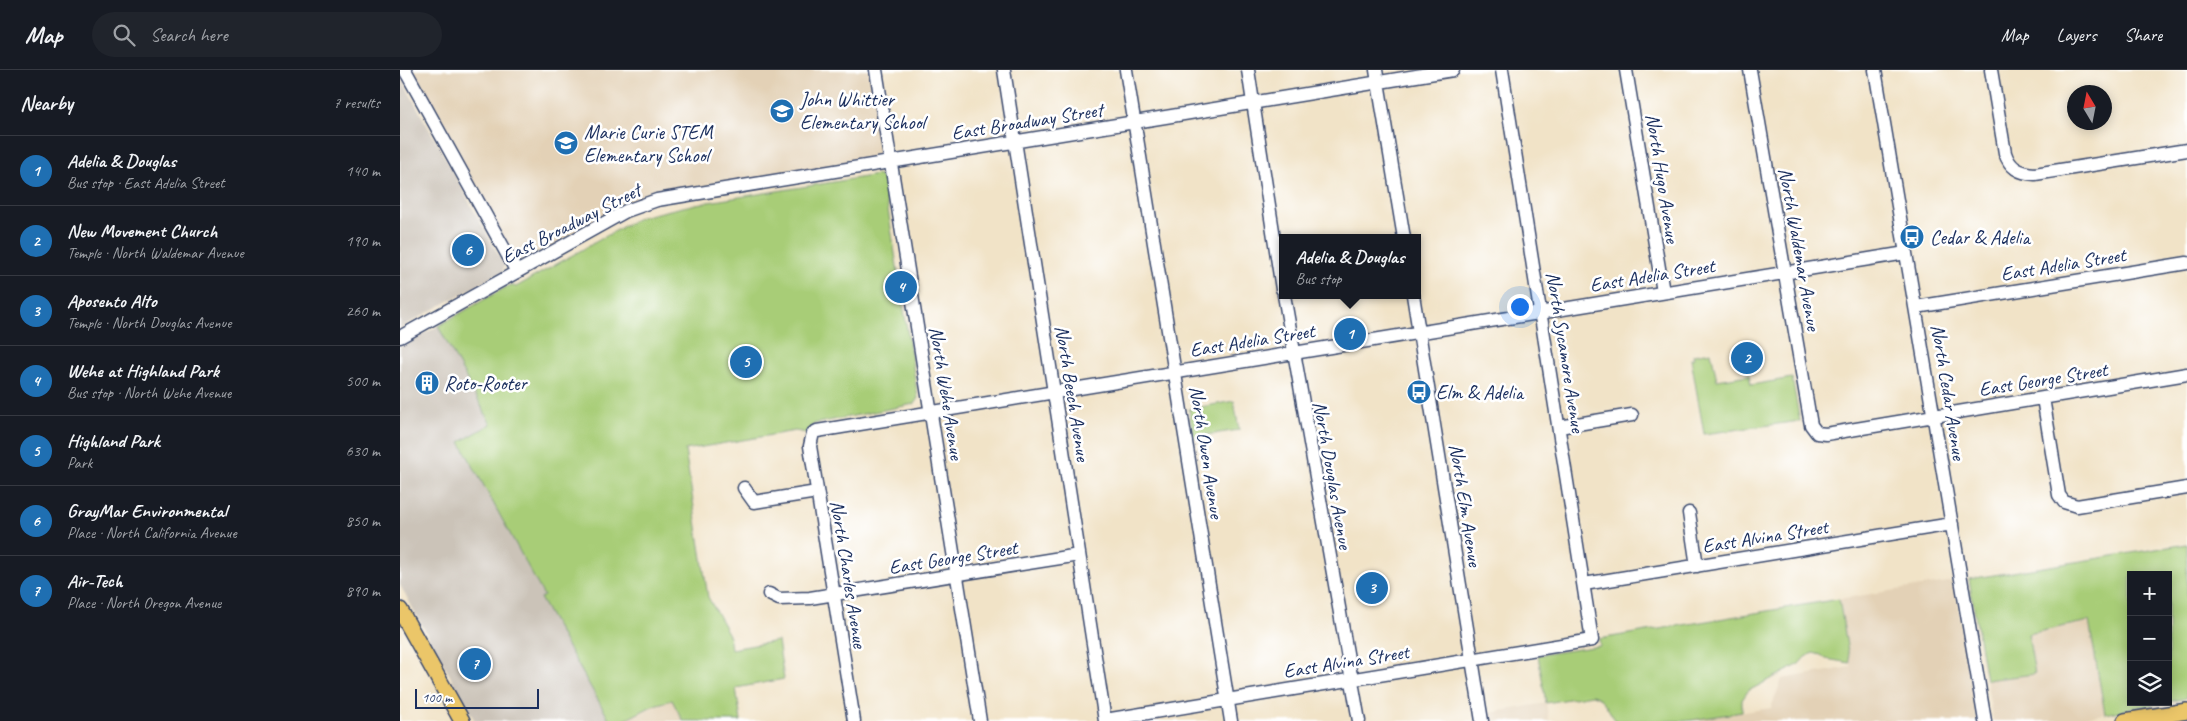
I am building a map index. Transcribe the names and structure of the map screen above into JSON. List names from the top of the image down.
{
  "streets": {
    "street": [
      "East Broadway Street",
      "North Hugo Avenue",
      "North Waldemar Avenue",
      "East Adelia Street",
      "North Sycamore Avenue",
      "East George Street",
      "North Cedar Avenue",
      "North Wehe Avenue",
      "North Beech Avenue",
      "North Owen Avenue",
      "North Douglas Avenue",
      "North Elm Avenue",
      "East Alvina Street",
      "North Charles Avenue"
    ]
  },
  "crossings": [
    ["East Broadway Street", "North Wehe Avenue"],
    ["East Broadway Street", "North Beech Avenue"],
    ["East Broadway Street", "North Owen Avenue"],
    ["North Hugo Avenue", "East Adelia Street"],
    ["North Waldemar Avenue", "East Adelia Street"],
    ["North Waldemar Avenue", "East George Street"],
    ["East Adelia Street", "North Sycamore Avenue"],
    ["East Adelia Street", "North Cedar Avenue"],
    ["East Adelia Street", "North Wehe Avenue"],
    ["East Adelia Street", "North Beech Avenue"],
    ["East Adelia Street", "North Owen Avenue"],
    ["East Adelia Street", "North Douglas Avenue"],
    ["East Adelia Street", "North Elm Avenue"],
    ["East Adelia Street", "North Charles Avenue"],
    ["North Sycamore Avenue", "East Alvina Street"],
    ["East George Street", "North Cedar Avenue"],
    ["East George Street", "North Wehe Avenue"],
    ["East George Street", "North Beech Avenue"],
    ["East George Street", "North Charles Avenue"],
    ["North Cedar Avenue", "East Alvina Street"],
    ["North Beech Avenue", "East Alvina Street"],
    ["North Owen Avenue", "East Alvina Street"],
    ["North Douglas Avenue", "East Alvina Street"],
    ["North Elm Avenue", "East Alvina Street"]
  ],
  "places": {
    "school or university": ["John Whittier Elementary School", "Marie Curie STEM Elementary School"],
    "bus stop": ["Cedar & Adelia", "Elm & Adelia"],
    "building": ["Roto-Rooter"]
  },
  "scale_bar": "100 m",
  "north": "top",
  "page": {
    "header": "Map",
    "search": "Search here",
    "nav": ["Map", "Layers", "Share"],
    "heading": ["Nearby", "7 results"],
    "list": [
      {
        "mark": "1",
        "name": "Adelia & Douglas",
        "note": "Bus stop · East Adelia Street",
        "value": "140 m"
      },
      {
        "mark": "2",
        "name": "New Movement Church",
        "note": "Temple · North Waldemar Avenue",
        "value": "190 m"
      },
      {
        "mark": "3",
        "name": "Aposento Alto",
        "note": "Temple · North Douglas Avenue",
        "value": "260 m"
      },
      {
        "mark": "4",
        "name": "Wehe at Highland Park",
        "note": "Bus stop · North Wehe Avenue",
        "value": "500 m"
      },
      {
        "mark": "5",
        "name": "Highland Park",
        "note": "Park",
        "value": "630 m"
      },
      {
        "mark": "6",
        "name": "GrayMar Environmental",
        "note": "Place · North California Avenue",
        "value": "850 m"
      },
      {
        "mark": "7",
        "name": "Air-Tech",
        "note": "Place · North Oregon Avenue",
        "value": "890 m"
      }
    ],
    "pins": [
      "6",
      "4",
      "1",
      "2",
      "5",
      "3",
      "7"
    ],
    "popup": ["Adelia & Douglas", "Bus stop"],
    "map_buttons": ["+", "−"],
    "scale": "100 m"
  }
}
